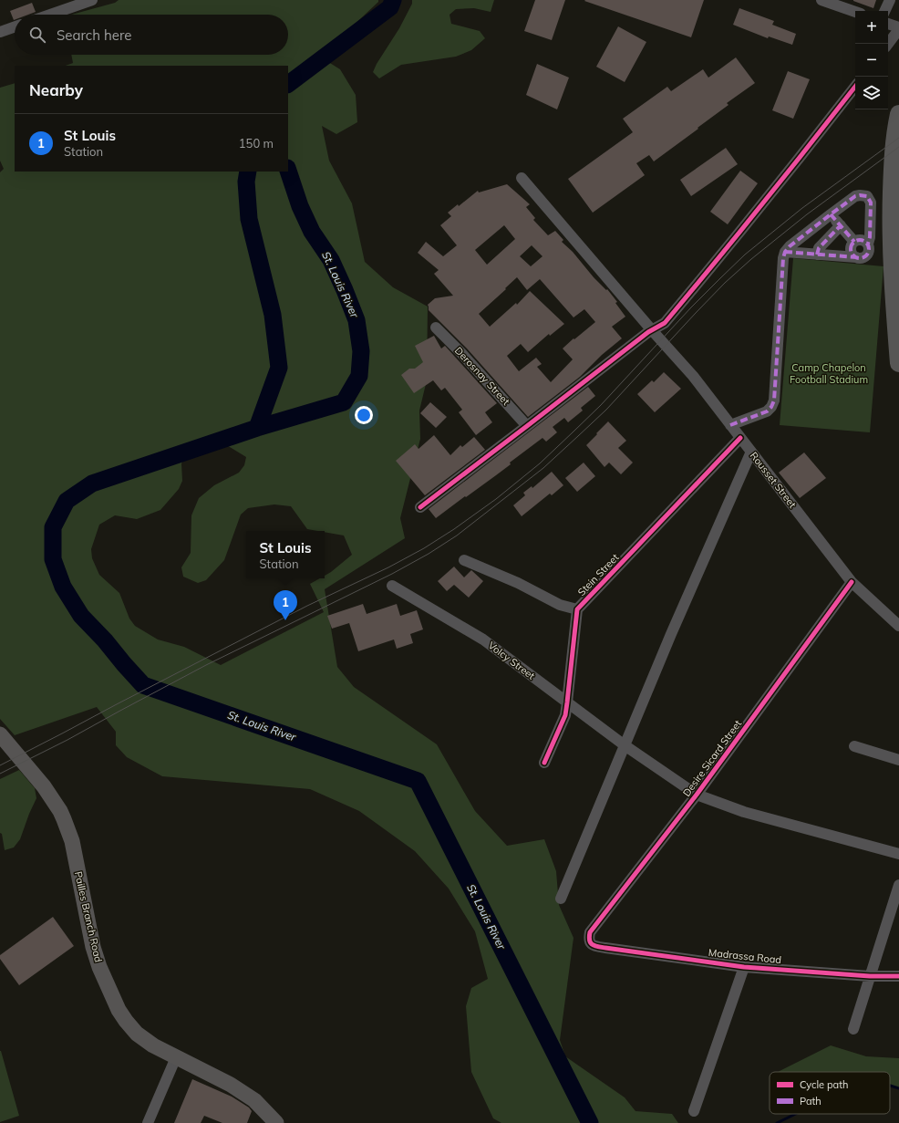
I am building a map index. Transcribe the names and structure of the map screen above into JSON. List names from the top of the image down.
{
  "streets": {
    "main road": ["Pailles Branch Road"],
    "street": [
      "Derosnay Street",
      "Rousset Street",
      "Stein Street",
      "Volcy Street",
      "Desire Sicard Street",
      "Madrassa Road"
    ]
  },
  "crossings": [
    ["Rousset Street", "Stein Street"],
    ["Rousset Street", "Desire Sicard Street"],
    ["Stein Street", "Volcy Street"],
    ["Volcy Street", "Desire Sicard Street"],
    ["Desire Sicard Street", "Madrassa Road"]
  ],
  "water": ["St. Louis River"],
  "parks": ["Camp Chapelon Football Stadium"],
  "legend": ["Cycle path", "Path"],
  "page": {
    "map_buttons": ["+", "−"],
    "search": "Search here",
    "heading": "Nearby",
    "list": [
      {
        "mark": "1",
        "name": "St Louis",
        "note": "Station",
        "value": "150 m"
      }
    ],
    "popup": ["St Louis", "Station"],
    "pins": "1"
  }
}
